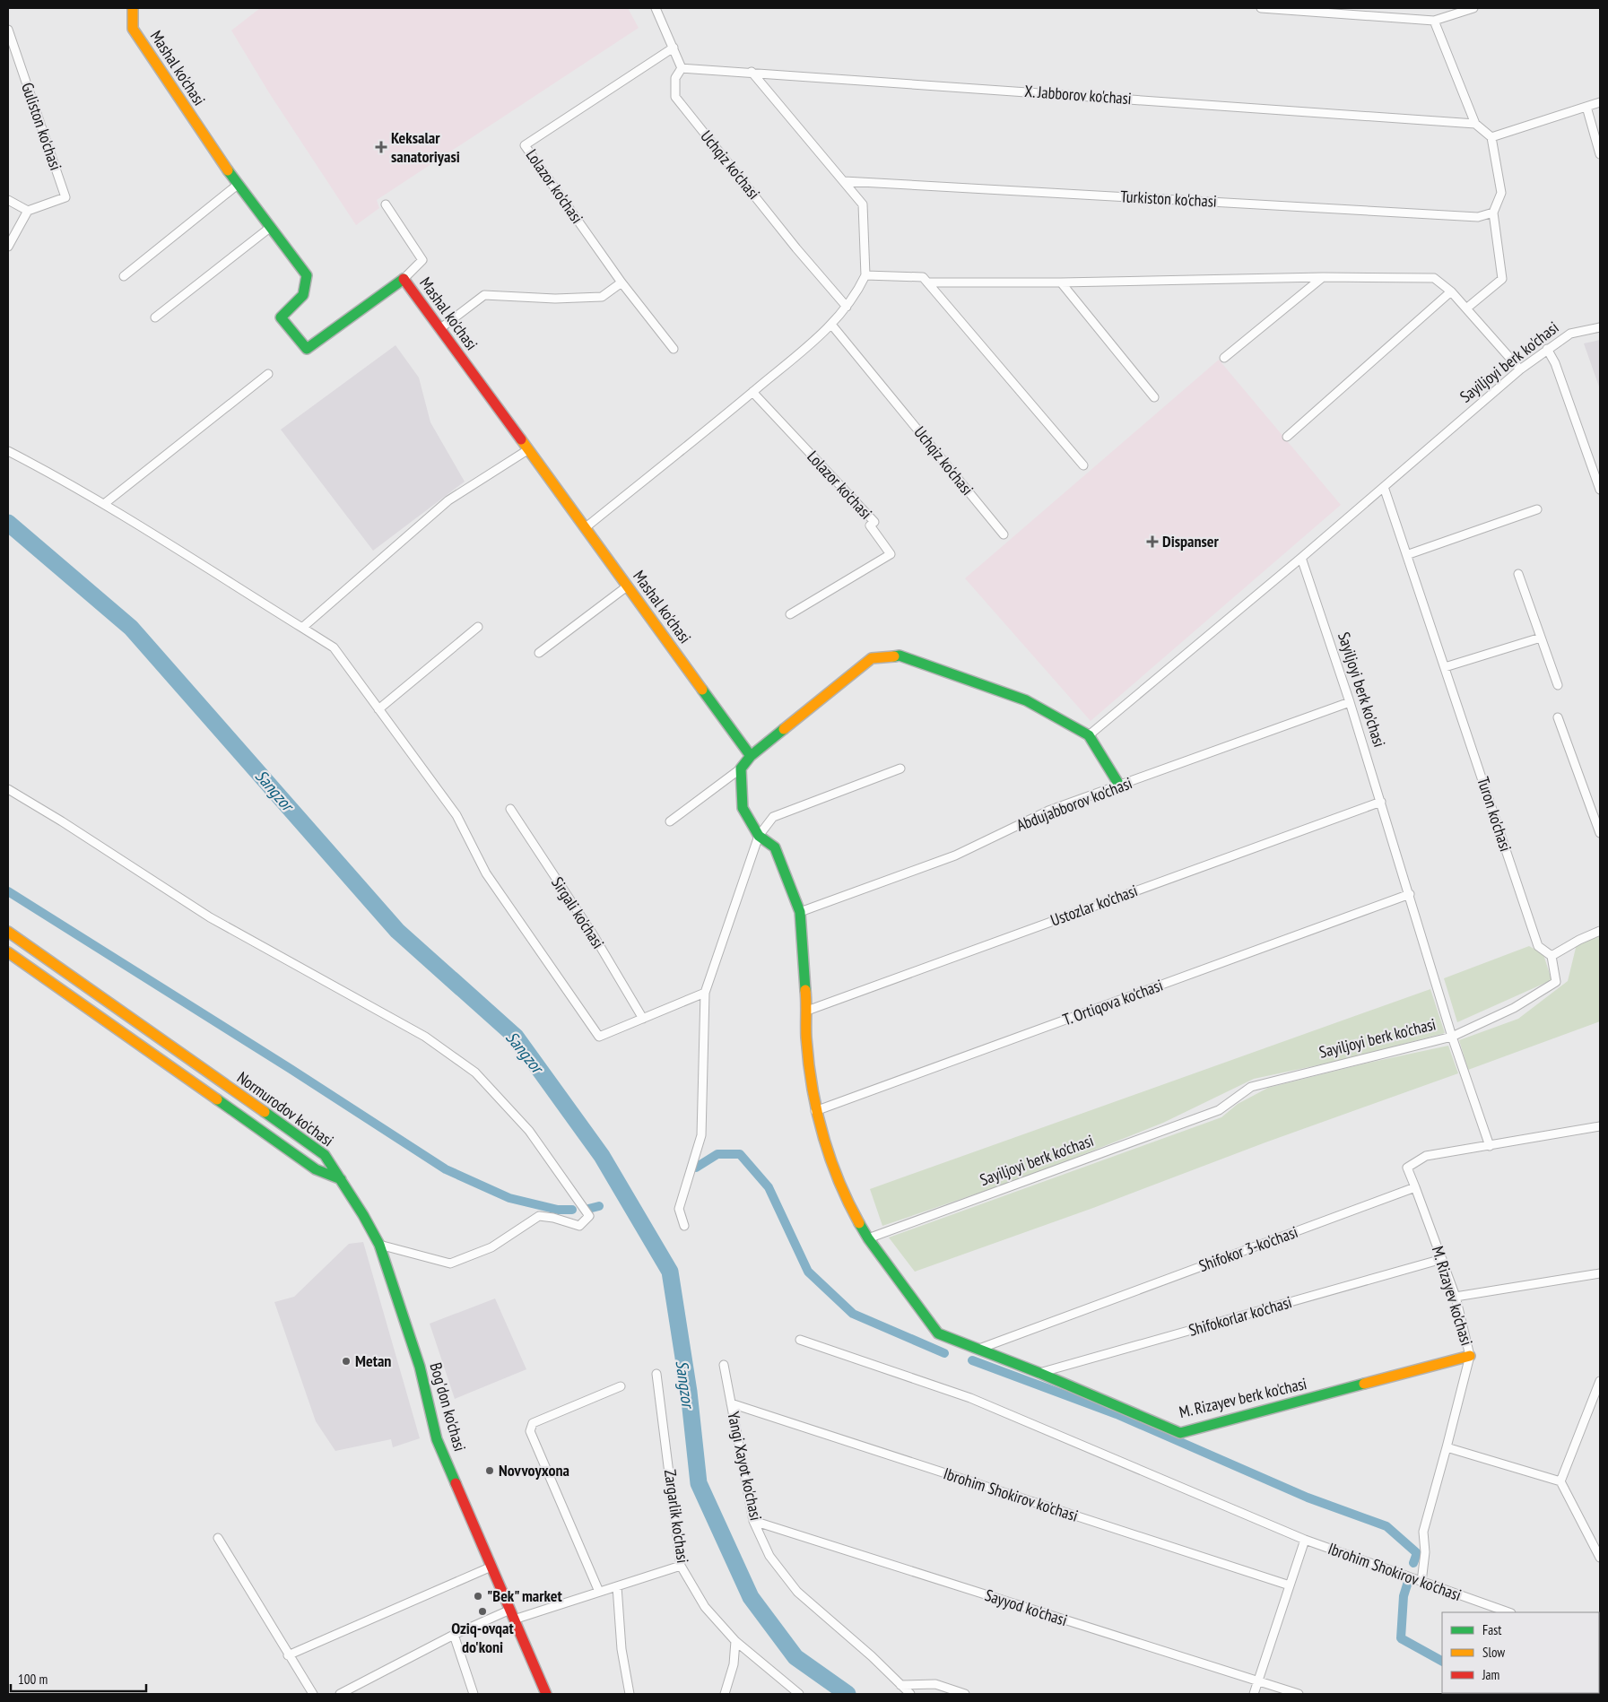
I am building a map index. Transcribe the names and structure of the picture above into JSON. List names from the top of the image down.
{
  "streets": {
    "street": [
      "Mashal ko'chasi",
      "X. Jabborov ko'chasi",
      "Guliston ko'chasi",
      "Uchqiz ko'chasi",
      "Lolazor ko'chasi",
      "Turkiston ko'chasi",
      "Sayiljoyi berk ko'chasi",
      "Abdujabborov ko'chasi",
      "Turon ko'chasi",
      "Ustozlar ko'chasi",
      "Sirgali ko'chasi",
      "T. Ortiqova ko'chasi",
      "Normurodov ko'chasi",
      "Shifokor 3-ko'chasi",
      "M. Rizayev ko'chasi",
      "Shifokorlar ko'chasi",
      "M. Rizayev berk ko'chasi",
      "Bog'don ko'chasi",
      "Yangi Xayot ko'chasi",
      "Ibrohim Shokirov ko'chasi",
      "Zargarlik ko'chasi",
      "Sayyod ko'chasi"
    ]
  },
  "crossings": [
    ["X. Jabborov ko'chasi", "Uchqiz ko'chasi"],
    ["Sayiljoyi berk ko'chasi", "Abdujabborov ko'chasi"],
    ["Sayiljoyi berk ko'chasi", "Turon ko'chasi"],
    ["Sayiljoyi berk ko'chasi", "Ustozlar ko'chasi"],
    ["Sayiljoyi berk ko'chasi", "T. Ortiqova ko'chasi"],
    ["Sayiljoyi berk ko'chasi", "M. Rizayev berk ko'chasi"],
    ["Abdujabborov ko'chasi", "M. Rizayev berk ko'chasi"],
    ["Ustozlar ko'chasi", "M. Rizayev berk ko'chasi"],
    ["T. Ortiqova ko'chasi", "M. Rizayev berk ko'chasi"],
    ["Normurodov ko'chasi", "Bog'don ko'chasi"],
    ["Shifokor 3-ko'chasi", "M. Rizayev ko'chasi"],
    ["Shifokor 3-ko'chasi", "M. Rizayev berk ko'chasi"],
    ["M. Rizayev ko'chasi", "Shifokorlar ko'chasi"],
    ["M. Rizayev ko'chasi", "M. Rizayev berk ko'chasi"],
    ["M. Rizayev ko'chasi", "Ibrohim Shokirov ko'chasi"],
    ["Shifokorlar ko'chasi", "M. Rizayev berk ko'chasi"],
    ["Yangi Xayot ko'chasi", "Ibrohim Shokirov ko'chasi"],
    ["Yangi Xayot ko'chasi", "Sayyod ko'chasi"]
  ],
  "water": ["Sangzor"],
  "places": {
    "health": ["Keksalar sanatoriyasi", "Dispanser"],
    "other": [
      "Metan",
      "Novvoyxona",
      "\"Bek\" market",
      "Oziq-ovqat do'koni"
    ]
  },
  "legend": ["Fast", "Slow", "Jam"],
  "scale_bar": "100 m"
}
